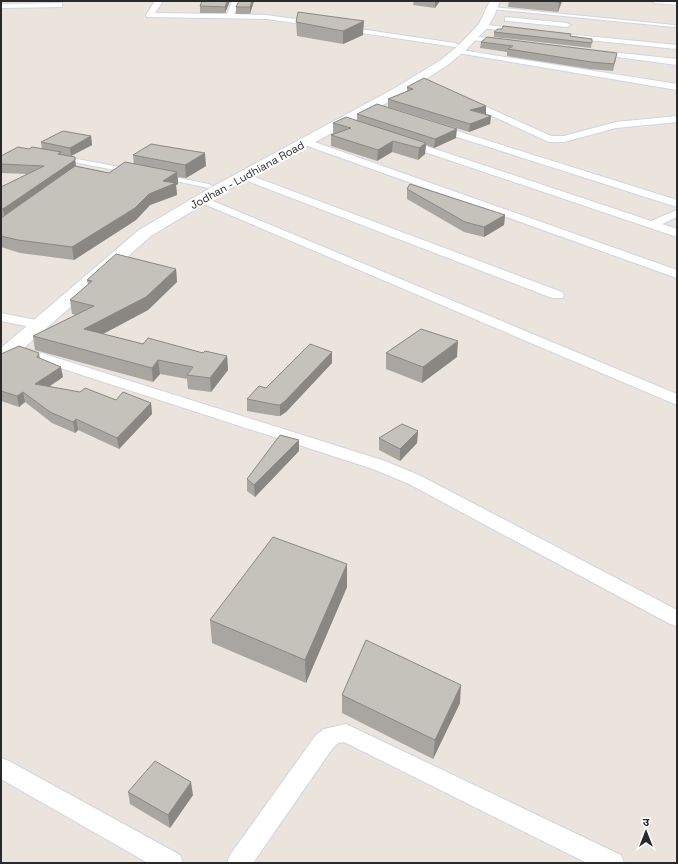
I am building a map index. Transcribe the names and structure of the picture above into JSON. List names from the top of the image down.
{
  "streets": {
    "street": ["Jodhan - Ludhiana Road"]
  },
  "north": "top"
}
